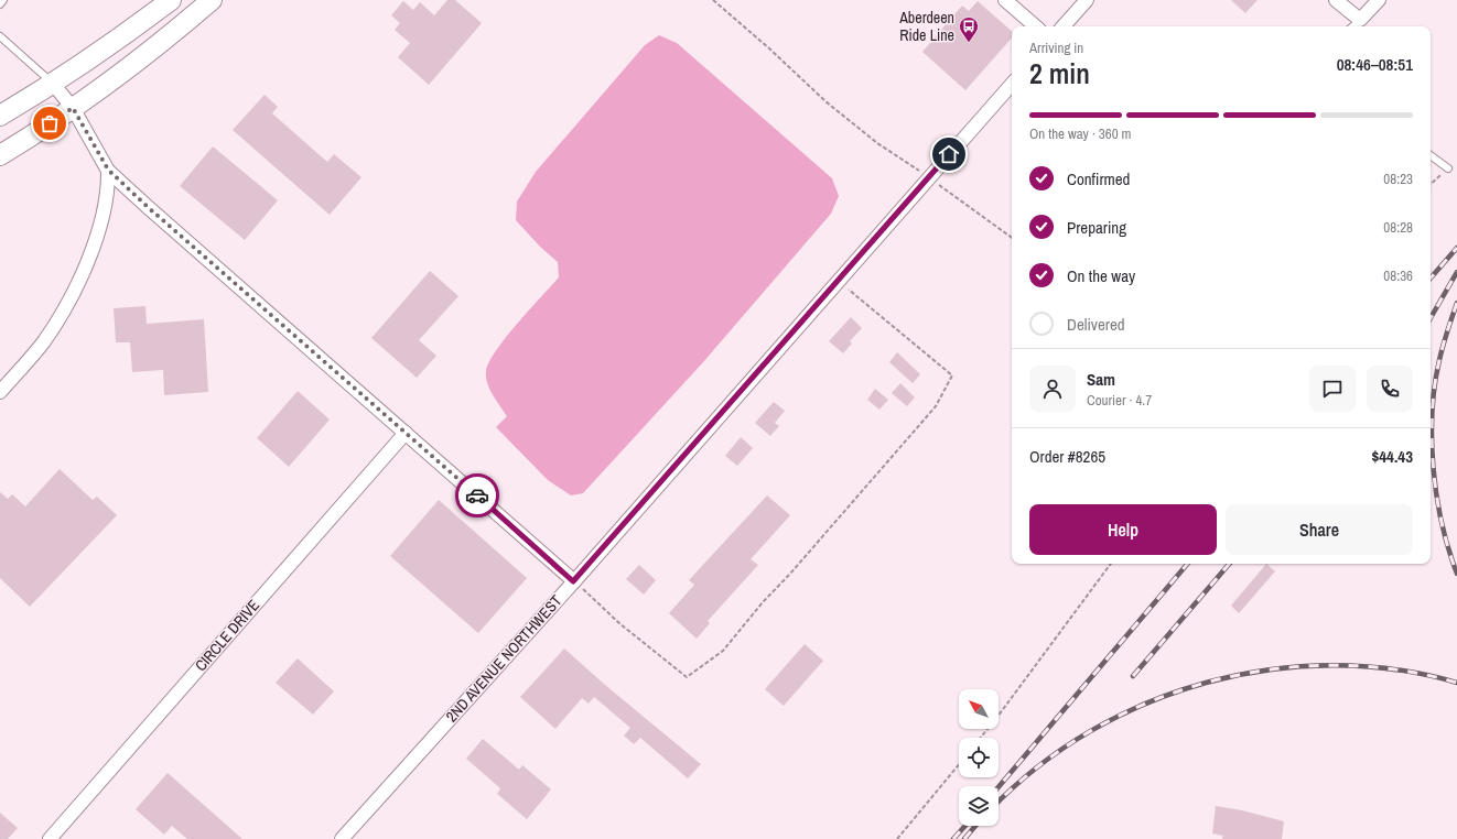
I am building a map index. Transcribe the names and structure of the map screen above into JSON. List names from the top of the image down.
{
  "streets": {
    "street": ["CIRCLE DRIVE", "2ND AVENUE NORTHWEST"]
  },
  "places": {
    "bus stop": ["Aberdeen Ride Line"]
  },
  "north": "top left",
  "page": {
    "heading": ["2 min", "Arriving in", "08:46–08:51"],
    "panel": [
      "Sam",
      "Courier · 4.7",
      "Order #8265",
      "$44.43"
    ],
    "bar": "On the way · 360 m",
    "list": [
      ["Confirmed", "08:23"],
      ["Preparing", "08:28"],
      ["On the way", "08:36"],
      "Delivered"
    ],
    "buttons": ["Help", "Share"]
  }
}
